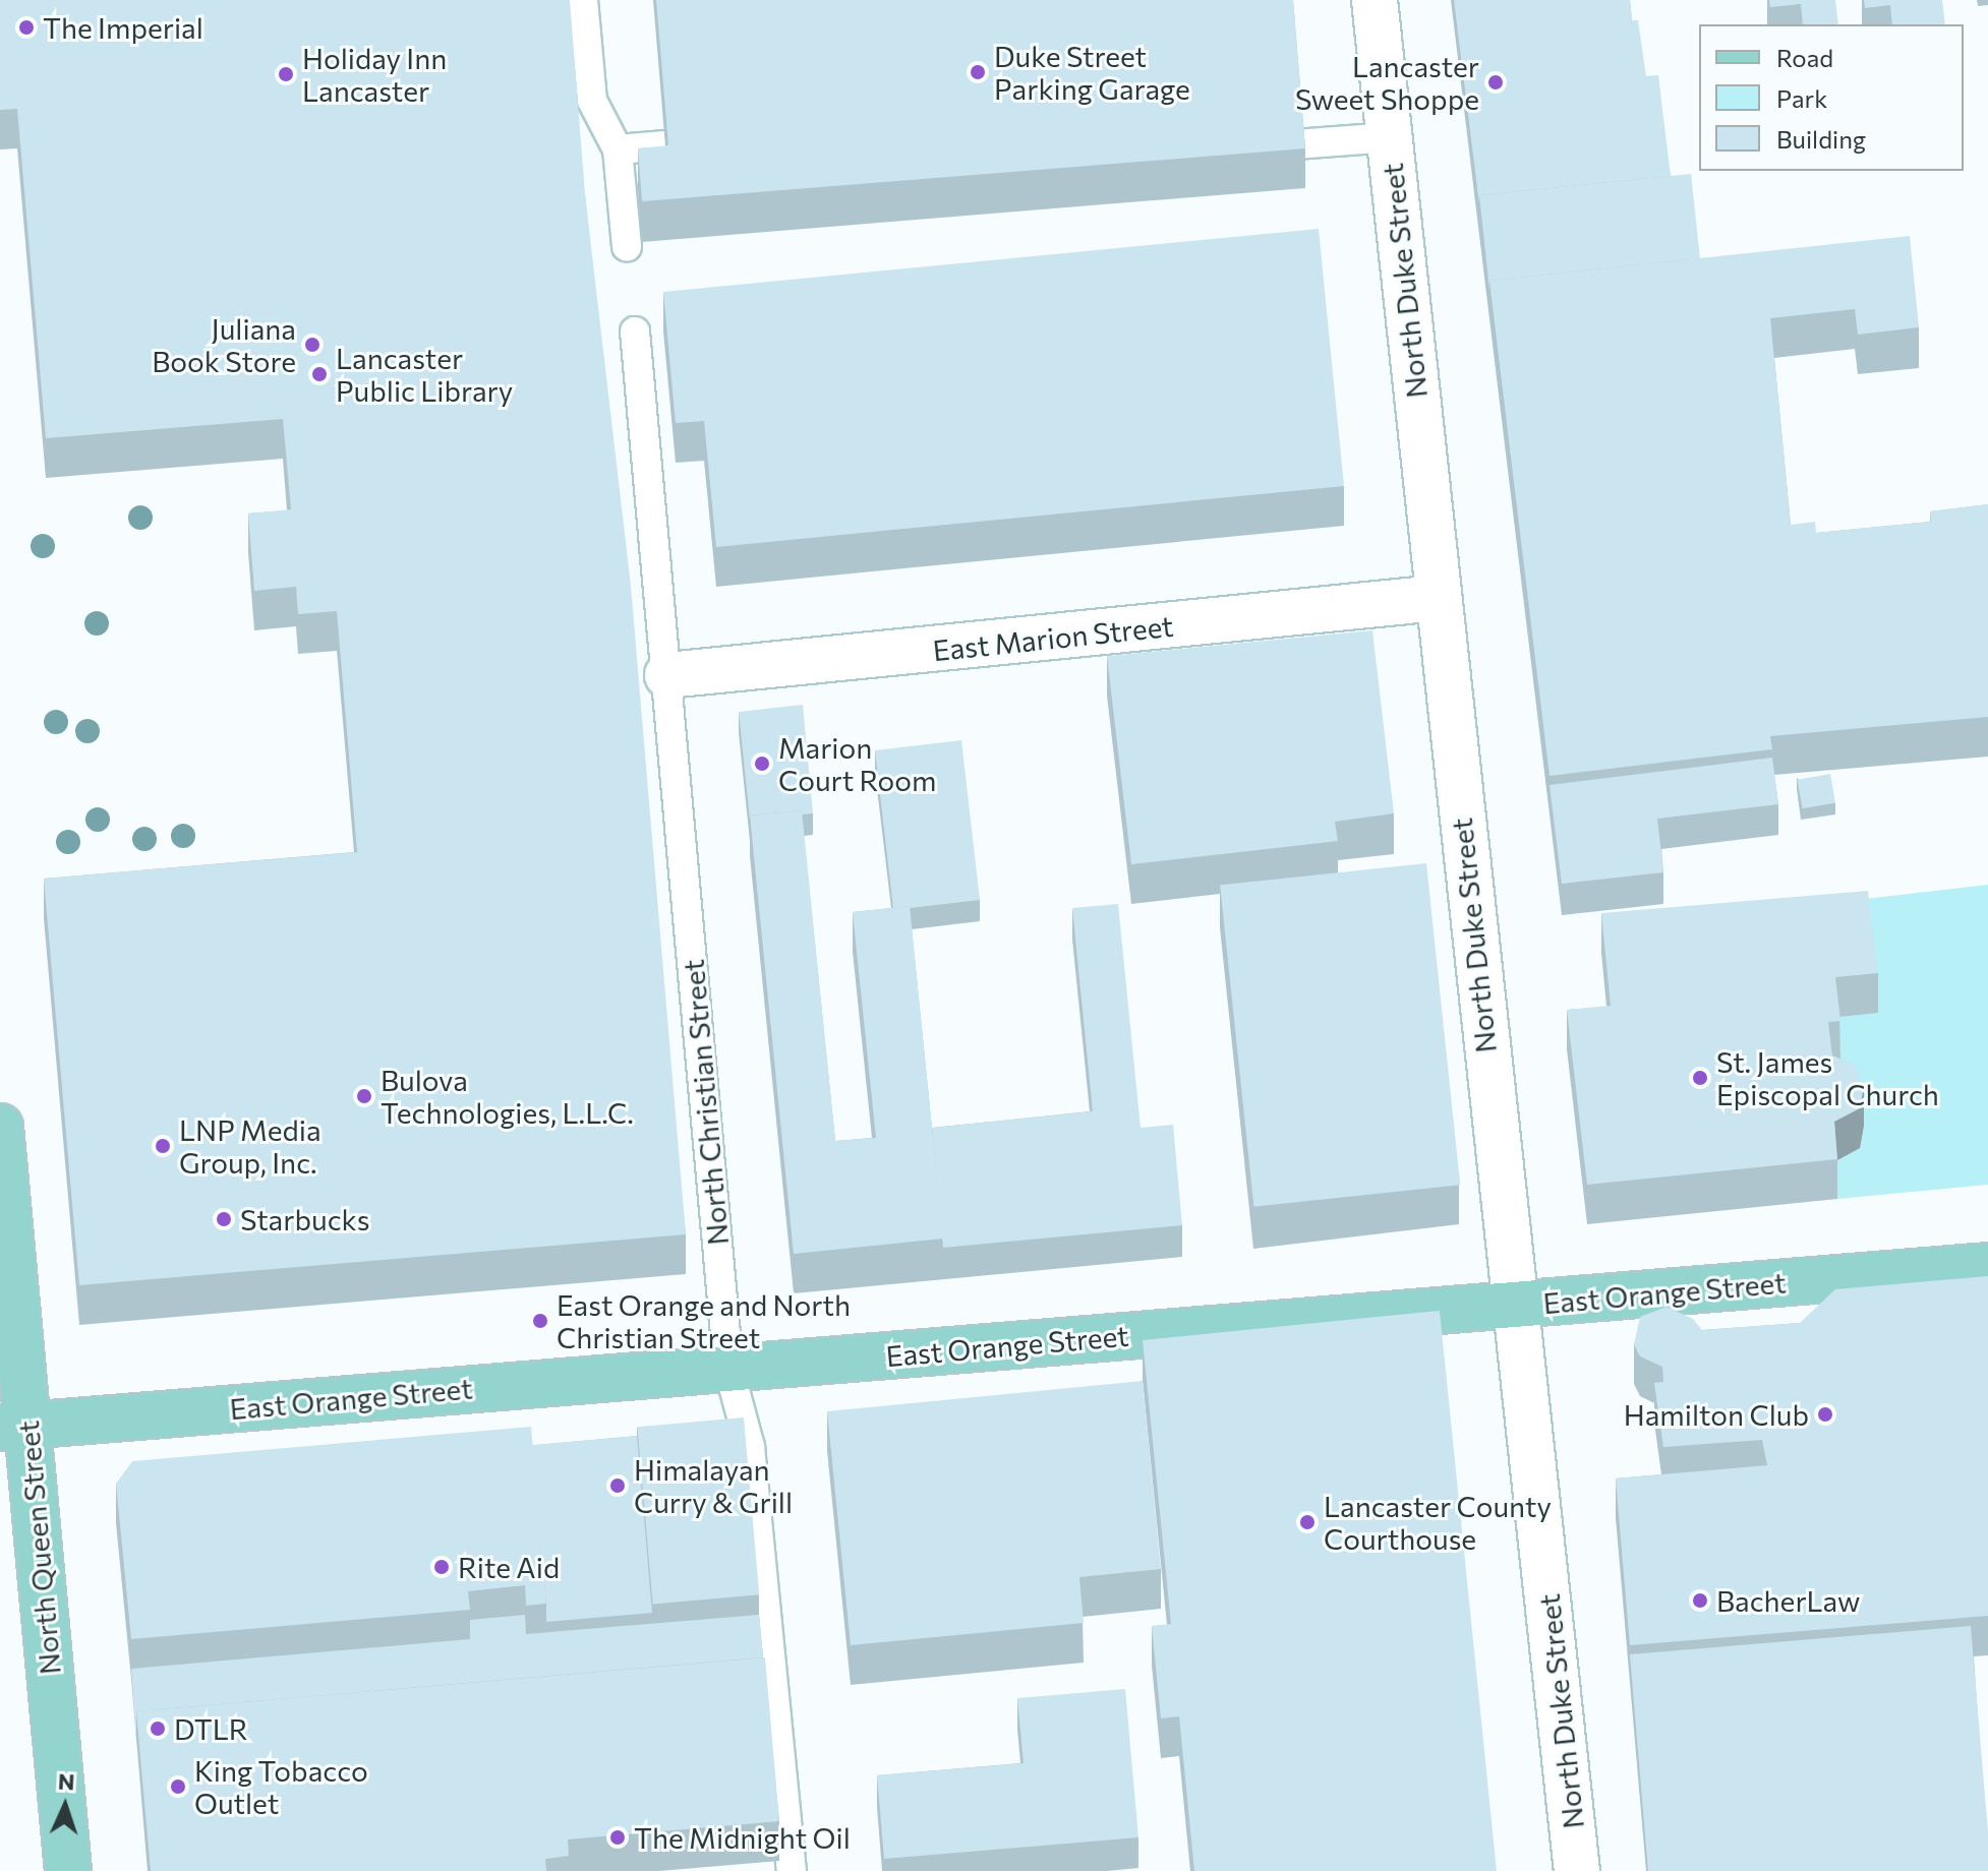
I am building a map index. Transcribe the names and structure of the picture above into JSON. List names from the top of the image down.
{
  "streets": {
    "main road": [
      "North Duke Street",
      "East Marion Street",
      "East Orange Street",
      "North Queen Street"
    ],
    "lane": ["North Christian Street"]
  },
  "crossings": [
    ["North Duke Street", "East Marion Street"],
    ["North Duke Street", "East Orange Street"],
    ["East Marion Street", "North Christian Street"],
    ["North Christian Street", "East Orange Street"],
    ["East Orange Street", "North Queen Street"]
  ],
  "places": [
    "The Imperial",
    "Duke Street Parking Garage",
    "Holiday Inn Lancaster",
    "Lancaster Sweet Shoppe",
    "Juliana Book Store",
    "Lancaster Public Library",
    "Marion Court Room",
    "St. James Episcopal Church",
    "Bulova Technologies, L.L.C.",
    "LNP Media Group, Inc.",
    "Starbucks",
    "East Orange and North Christian Street",
    "Hamilton Club",
    "Himalayan Curry & Grill",
    "Lancaster County Courthouse",
    "Rite Aid",
    "BacherLaw",
    "DTLR",
    "King Tobacco Outlet",
    "The Midnight Oil"
  ],
  "legend": ["Road", "Park", "Building"],
  "north": "top"
}
